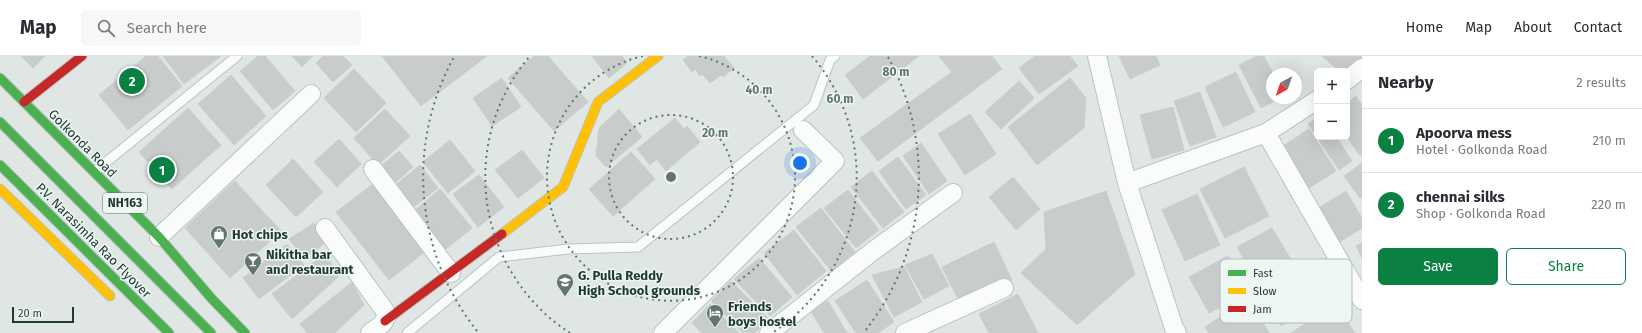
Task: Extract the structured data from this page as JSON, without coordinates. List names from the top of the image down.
{
  "streets": {
    "main road": ["Golkonda Road", "NH163", "P.V. Narasimha Rao Flyover"]
  },
  "places": {
    "shop": ["Hot chips"],
    "bar": ["Nikitha bar and restaurant"],
    "school or university": ["G. Pulla Reddy High School grounds"],
    "hotel": ["Friends boys hostel"]
  },
  "legend": ["Fast", "Slow", "Jam"],
  "scale_bar": "20 m",
  "north": "bottom left",
  "page": {
    "header": "Map",
    "search": "Search here",
    "nav": [
      "Home",
      "Map",
      "About",
      "Contact"
    ],
    "heading": ["Nearby", "2 results"],
    "pins": ["2", "1"],
    "map_buttons": ["+", "−"],
    "list": [
      {
        "mark": "1",
        "name": "Apoorva mess",
        "note": "Hotel · Golkonda Road",
        "value": "210 m"
      },
      {
        "mark": "2",
        "name": "chennai silks",
        "note": "Shop · Golkonda Road",
        "value": "220 m"
      }
    ],
    "buttons": ["Save", "Share"],
    "scale": "20 m"
  },
  "rings": [
    "80 m",
    "40 m",
    "60 m",
    "20 m"
  ]
}
